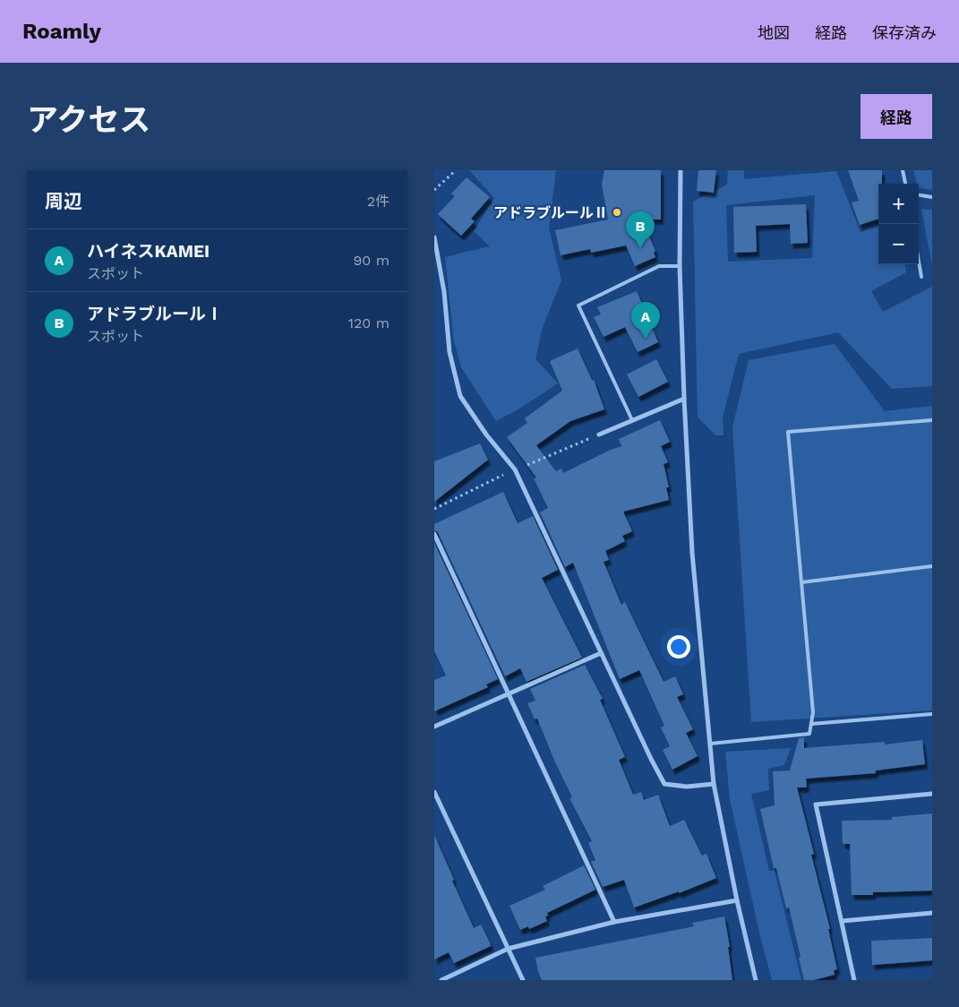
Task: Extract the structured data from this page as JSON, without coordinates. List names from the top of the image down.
{
  "places": ["アドラブルールⅡ"],
  "page": {
    "header": "Roamly",
    "nav": ["地図", "経路", "保存済み"],
    "title": "アクセス",
    "buttons": "経路",
    "heading": ["周辺", "2件"],
    "map_buttons": ["+", "−"],
    "pins": ["B", "A"],
    "list": [
      {
        "mark": "A",
        "name": "ハイネスKAMEI",
        "note": "スポット",
        "value": "90 m"
      },
      {
        "mark": "B",
        "name": "アドラブルールⅠ",
        "note": "スポット",
        "value": "120 m"
      }
    ]
  }
}
